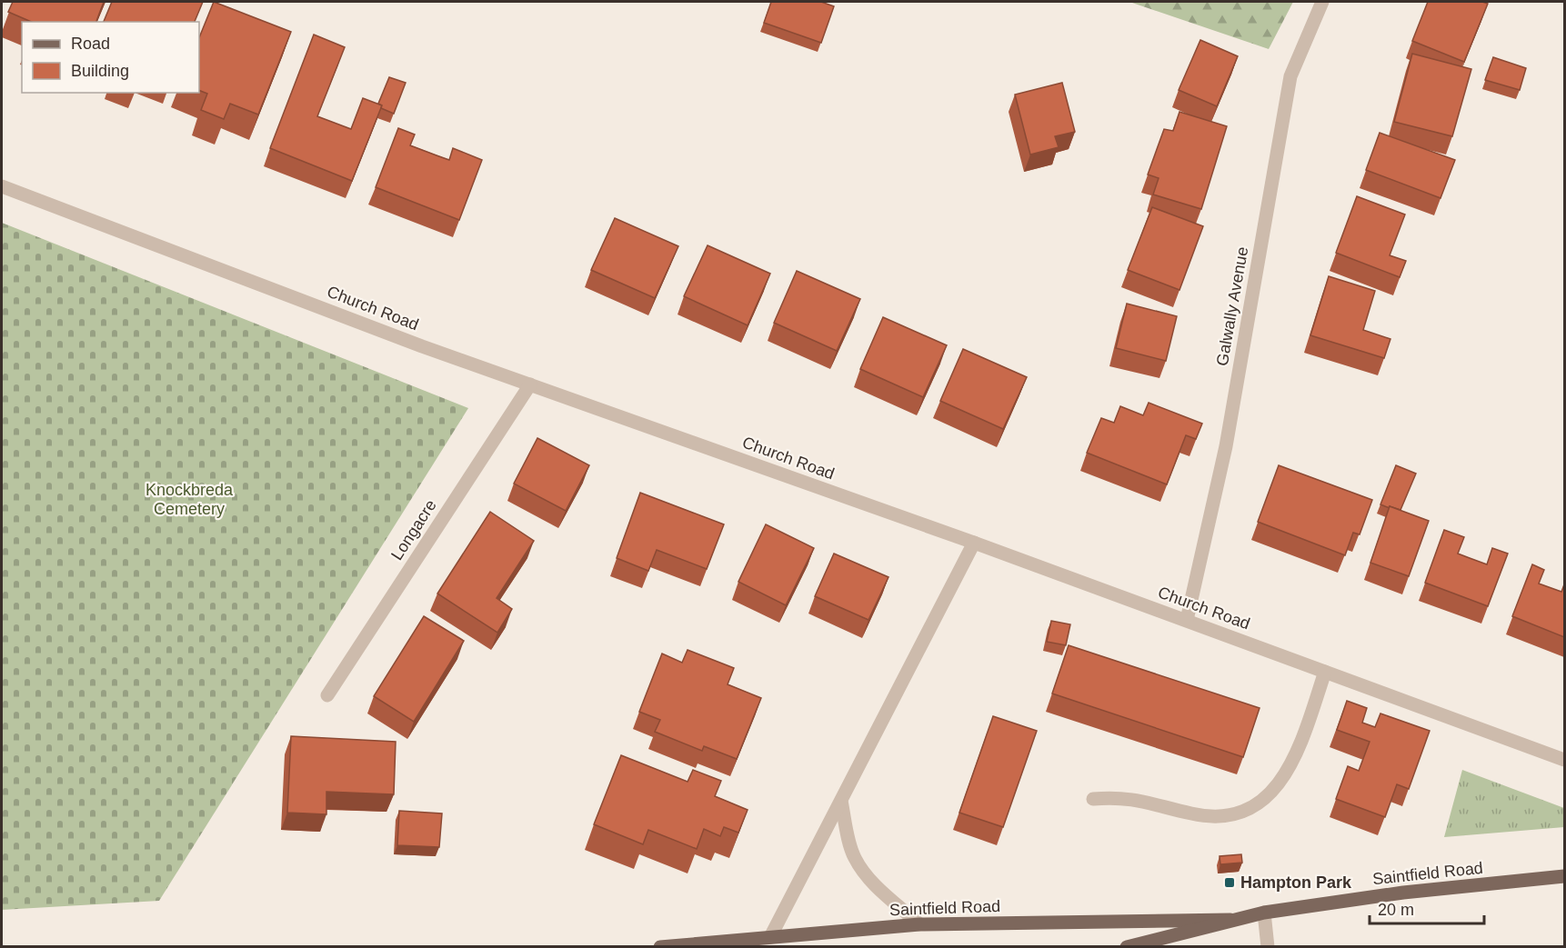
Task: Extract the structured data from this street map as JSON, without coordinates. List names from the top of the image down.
{
  "streets": {
    "main road": ["Saintfield Road"],
    "street": ["Galwally Avenue", "Church Road", "Longacre"]
  },
  "crossings": [
    ["Galwally Avenue", "Church Road"],
    ["Church Road", "Longacre"]
  ],
  "parks": ["Knockbreda Cemetery"],
  "places": {
    "transit": ["Hampton Park"]
  },
  "legend": ["Road", "Building"],
  "scale_bar": "20 m"
}
